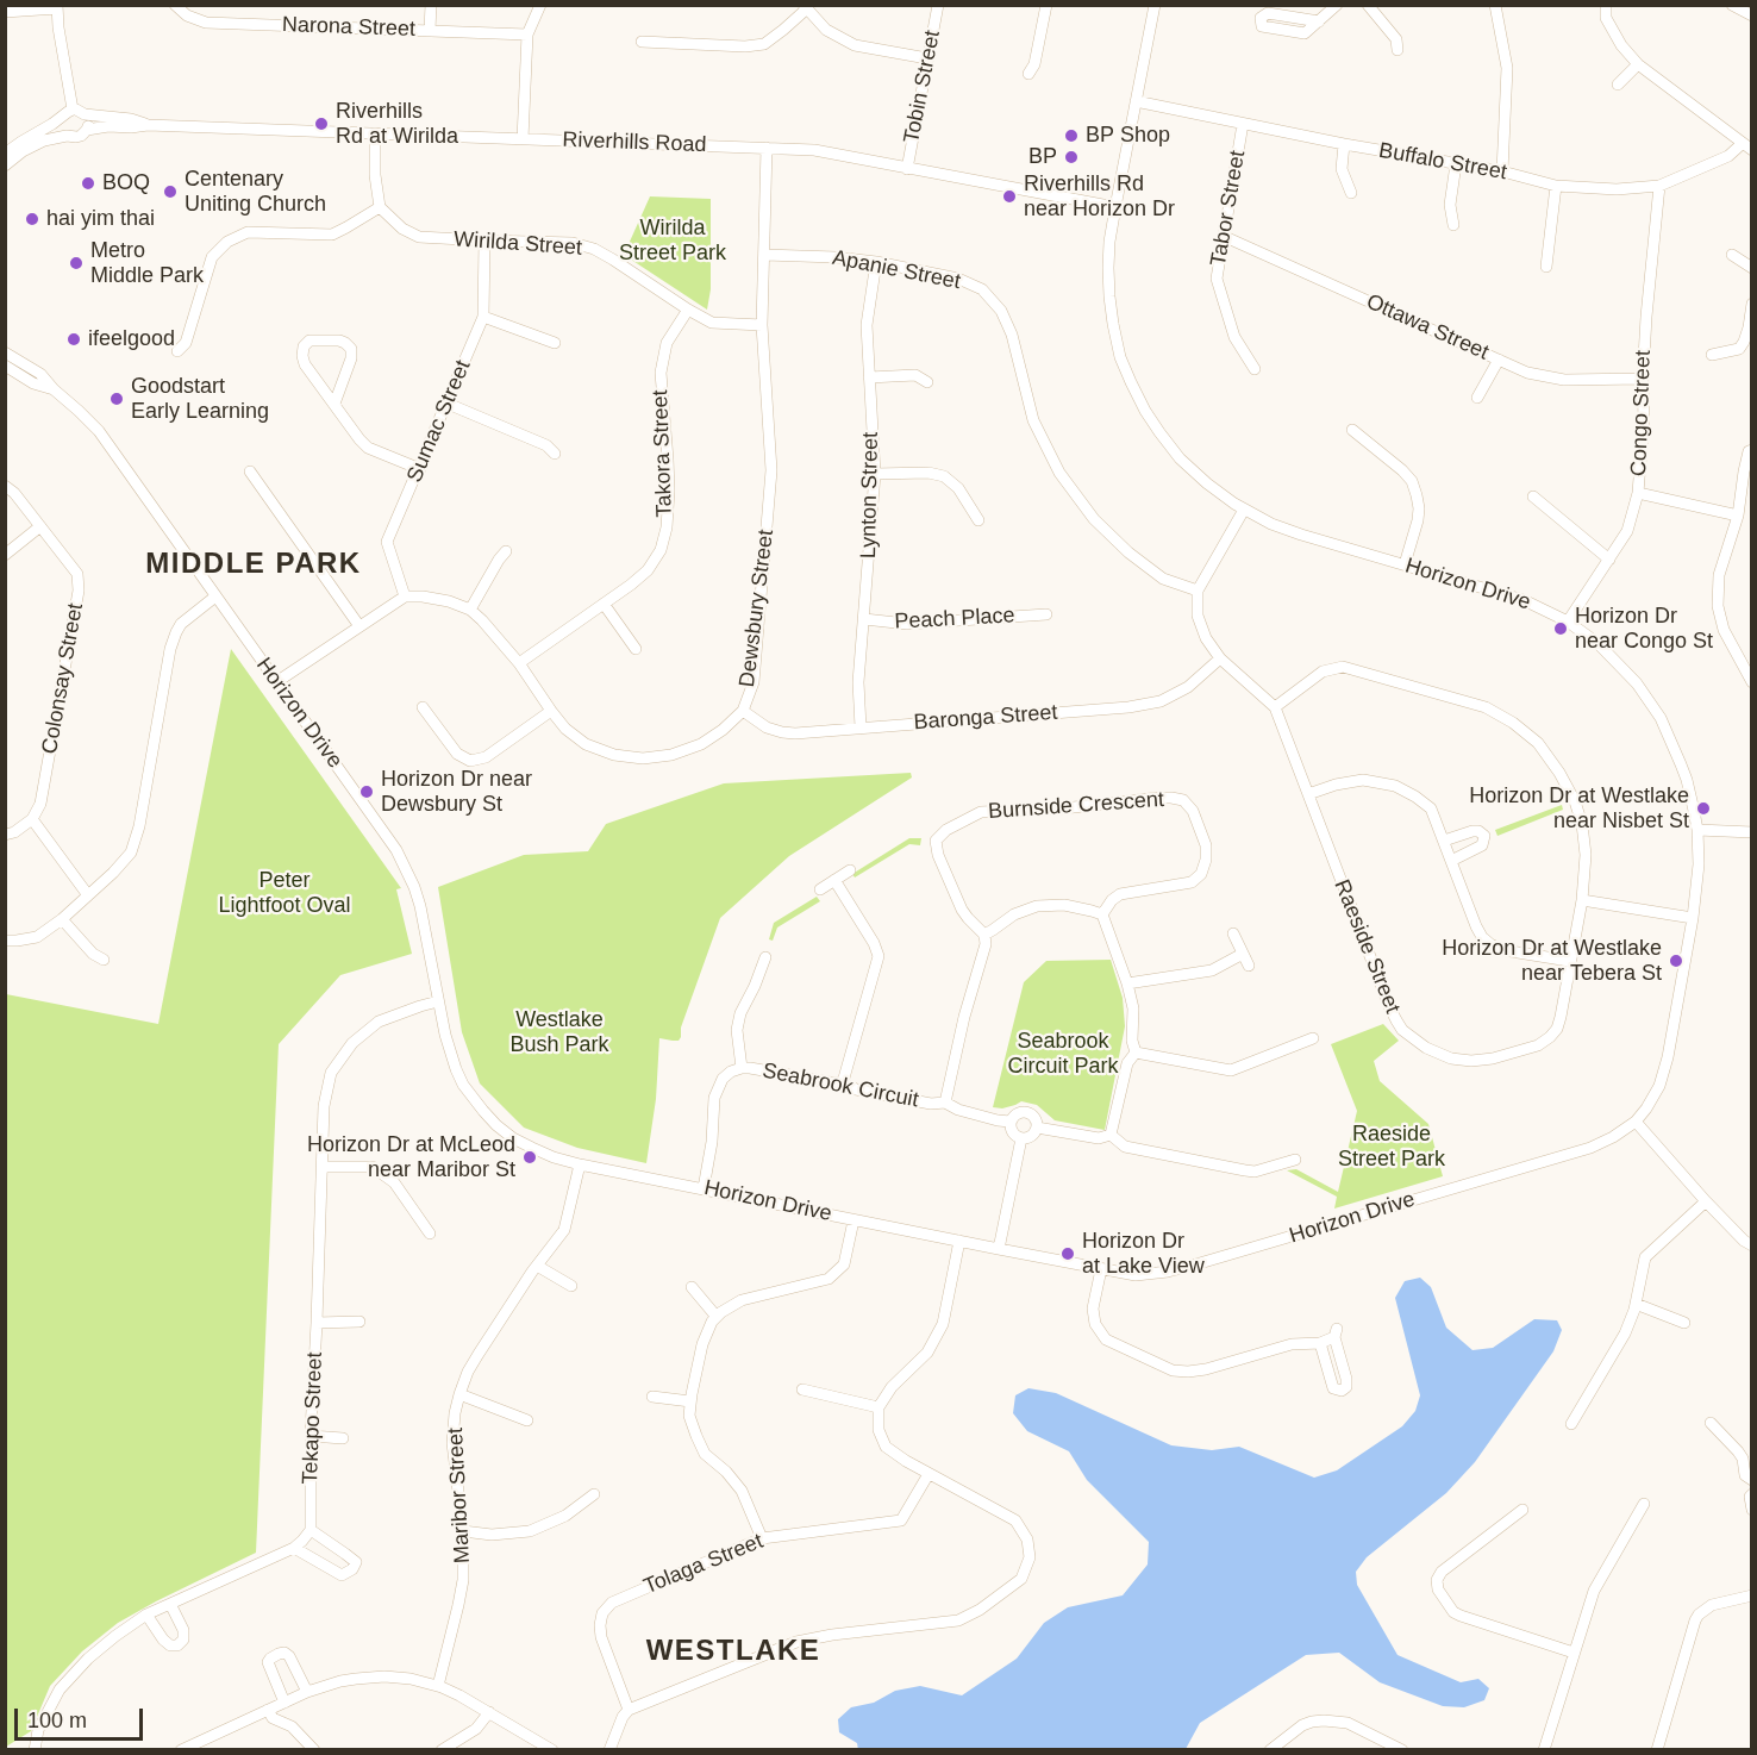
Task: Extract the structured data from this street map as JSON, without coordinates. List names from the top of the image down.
{
  "streets": {
    "street": [
      "Narona Street",
      "Tobin Street",
      "Riverhills Road",
      "Buffalo Street",
      "Tabor Street",
      "Wirilda Street",
      "Apanie Street",
      "Ottawa Street",
      "Congo Street",
      "Sumac Street",
      "Takora Street",
      "Lynton Street",
      "Horizon Drive",
      "Dewsbury Street",
      "Peach Place",
      "Colonsay Street",
      "Baronga Street",
      "Burnside Crescent",
      "Raeside Street",
      "Seabrook Circuit",
      "Tekapo Street",
      "Maribor Street",
      "Tolaga Street"
    ]
  },
  "crossings": [
    ["Tobin Street", "Riverhills Road"],
    ["Riverhills Road", "Horizon Drive"],
    ["Riverhills Road", "Dewsbury Street"],
    ["Buffalo Street", "Tabor Street"],
    ["Buffalo Street", "Congo Street"],
    ["Buffalo Street", "Horizon Drive"],
    ["Tabor Street", "Ottawa Street"],
    ["Wirilda Street", "Sumac Street"],
    ["Wirilda Street", "Takora Street"],
    ["Wirilda Street", "Dewsbury Street"],
    ["Apanie Street", "Lynton Street"],
    ["Apanie Street", "Dewsbury Street"],
    ["Apanie Street", "Raeside Street"],
    ["Ottawa Street", "Congo Street"],
    ["Congo Street", "Horizon Drive"],
    ["Takora Street", "Dewsbury Street"],
    ["Lynton Street", "Peach Place"],
    ["Lynton Street", "Baronga Street"],
    ["Horizon Drive", "Seabrook Circuit"],
    ["Horizon Drive", "Tekapo Street"],
    ["Horizon Drive", "Maribor Street"],
    ["Dewsbury Street", "Baronga Street"],
    ["Baronga Street", "Raeside Street"],
    ["Burnside Crescent", "Seabrook Circuit"]
  ],
  "districts": ["MIDDLE PARK", "WESTLAKE"],
  "parks": [
    "Wirilda Street Park",
    "Peter Lightfoot Oval",
    "Westlake Bush Park",
    "Seabrook Circuit Park",
    "Raeside Street Park"
  ],
  "places": [
    "Riverhills Rd at Wirilda",
    "BP Shop",
    "BP",
    "BOQ",
    "Centenary Uniting Church",
    "Riverhills Rd near Horizon Dr",
    "hai yim thai",
    "Metro Middle Park",
    "ifeelgood",
    "Goodstart Early Learning",
    "Horizon Dr near Congo St",
    "Horizon Dr near Dewsbury St",
    "Horizon Dr at Westlake near Nisbet St",
    "Horizon Dr at Westlake near Tebera St",
    "Horizon Dr at McLeod near Maribor St",
    "Horizon Dr at Lake View"
  ],
  "scale_bar": "100 m"
}
